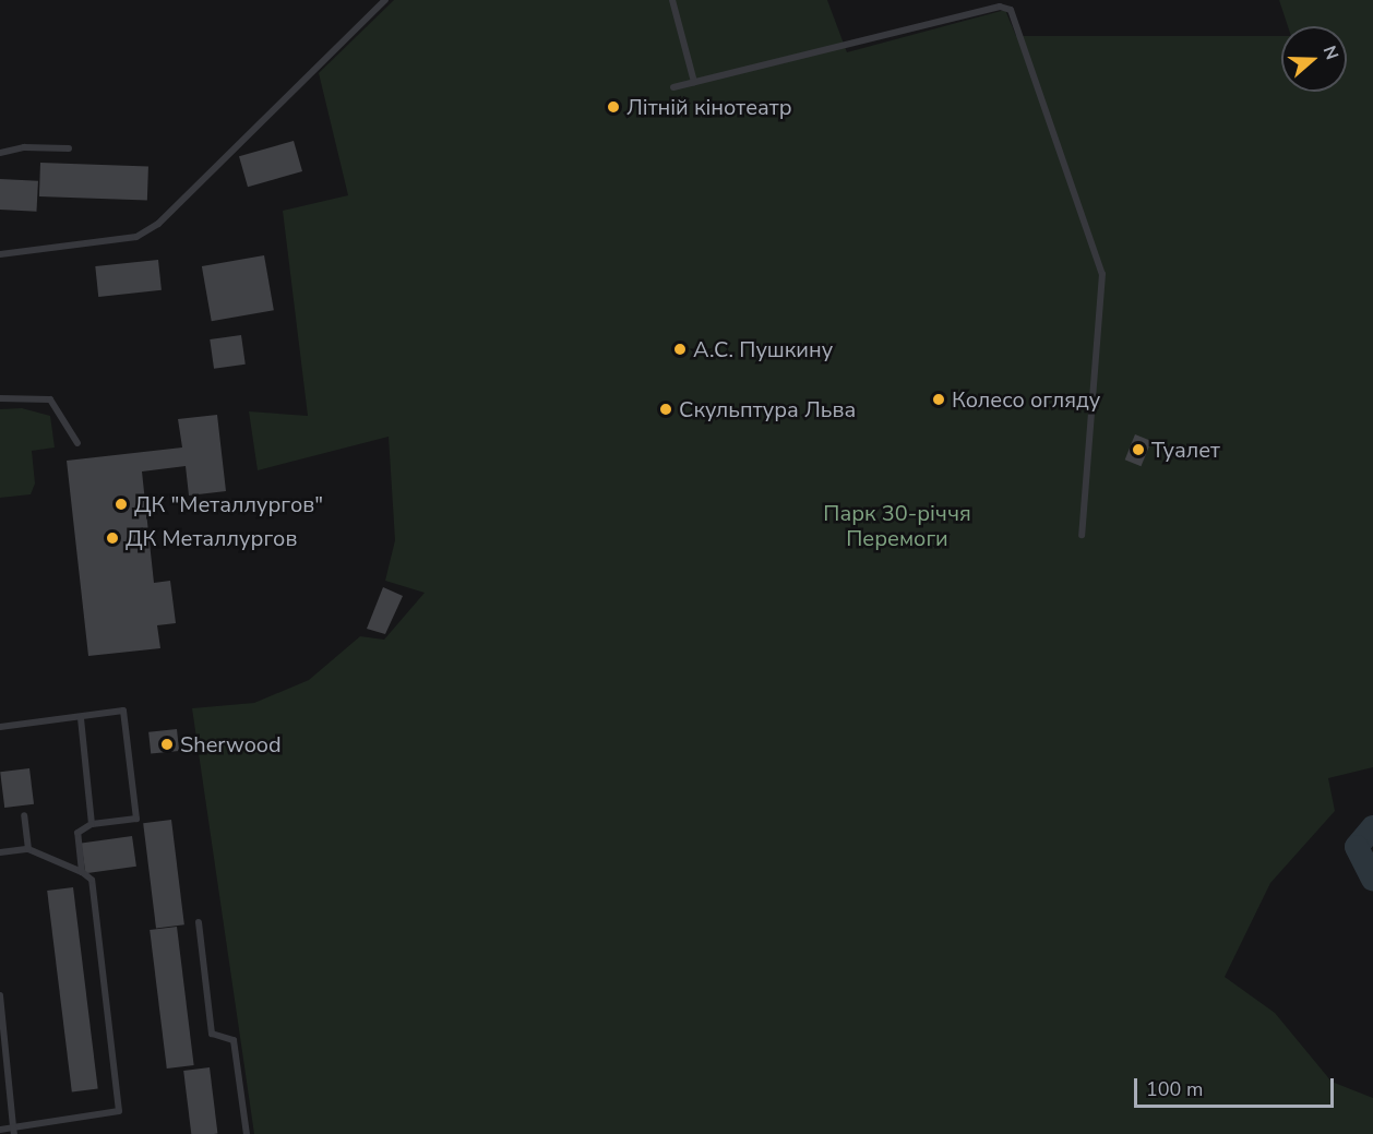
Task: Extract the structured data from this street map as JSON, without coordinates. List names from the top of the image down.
{
  "parks": ["Парк 30-річчя Перемоги"],
  "places": [
    "Літній кінотеатр",
    "А.С. Пушкину",
    "Колесо огляду",
    "Скульптура Льва",
    "Туалет",
    "ДК \"Металлургов\"",
    "ДК Металлургов",
    "Sherwood"
  ],
  "scale_bar": "100 m",
  "north": "right"
}
